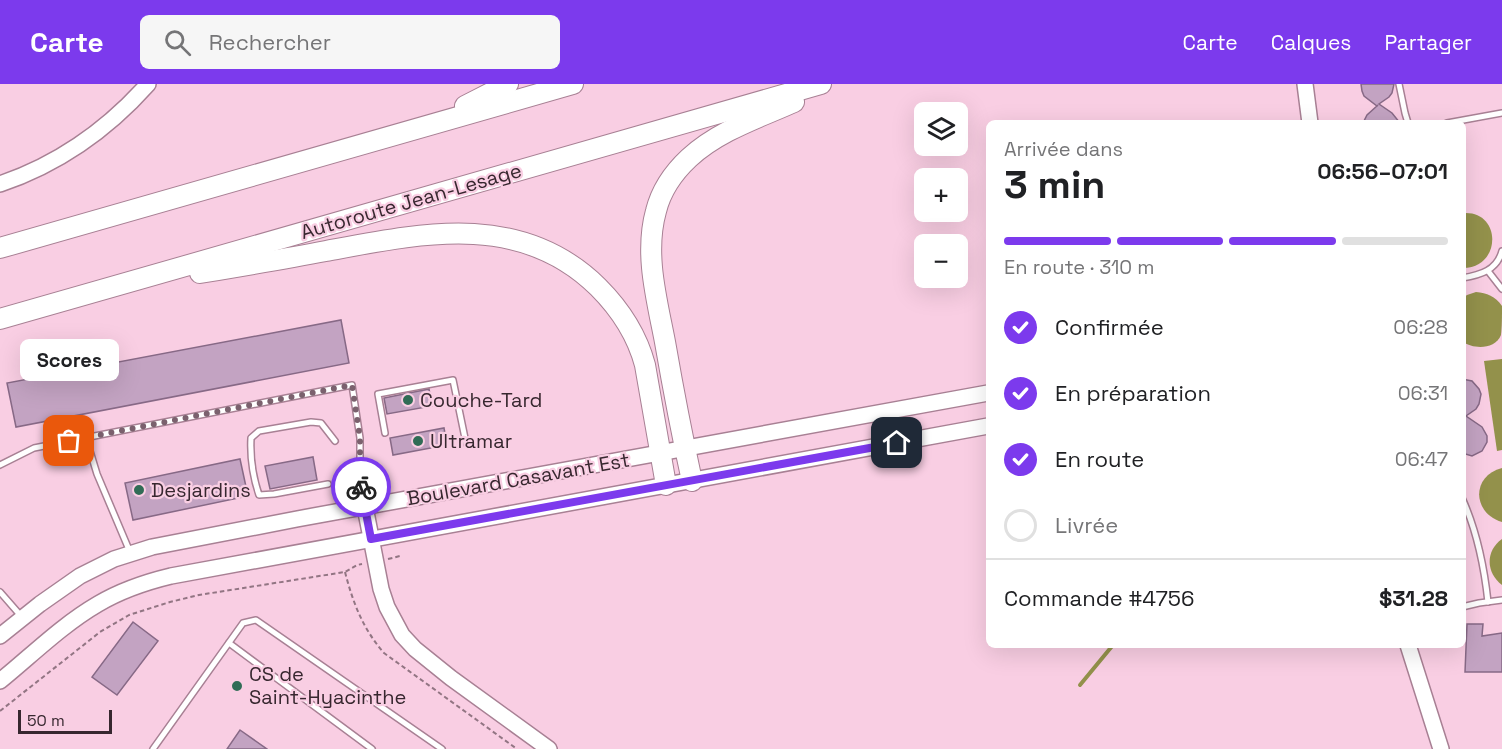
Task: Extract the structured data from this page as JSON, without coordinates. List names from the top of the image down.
{
  "streets": {
    "highway": ["Autoroute Jean-Lesage"],
    "street": ["Boulevard Casavant Est"]
  },
  "places": [
    "Couche-Tard",
    "Scores",
    "Ultramar",
    "Desjardins",
    "CS de Saint-Hyacinthe"
  ],
  "scale_bar": "50 m",
  "page": {
    "header": "Carte",
    "search": "Rechercher",
    "nav": ["Carte", "Calques", "Partager"],
    "map_buttons": ["+", "−"],
    "heading": ["3 min", "Arrivée dans", "06:56–07:01"],
    "panel": ["Commande #4756", "$31.28"],
    "bar": "En route · 310 m",
    "list": [
      ["Confirmée", "06:28"],
      ["En préparation", "06:31"],
      ["En route", "06:47"],
      "Livrée"
    ],
    "bubble": "Scores",
    "scale": "50 m"
  }
}
